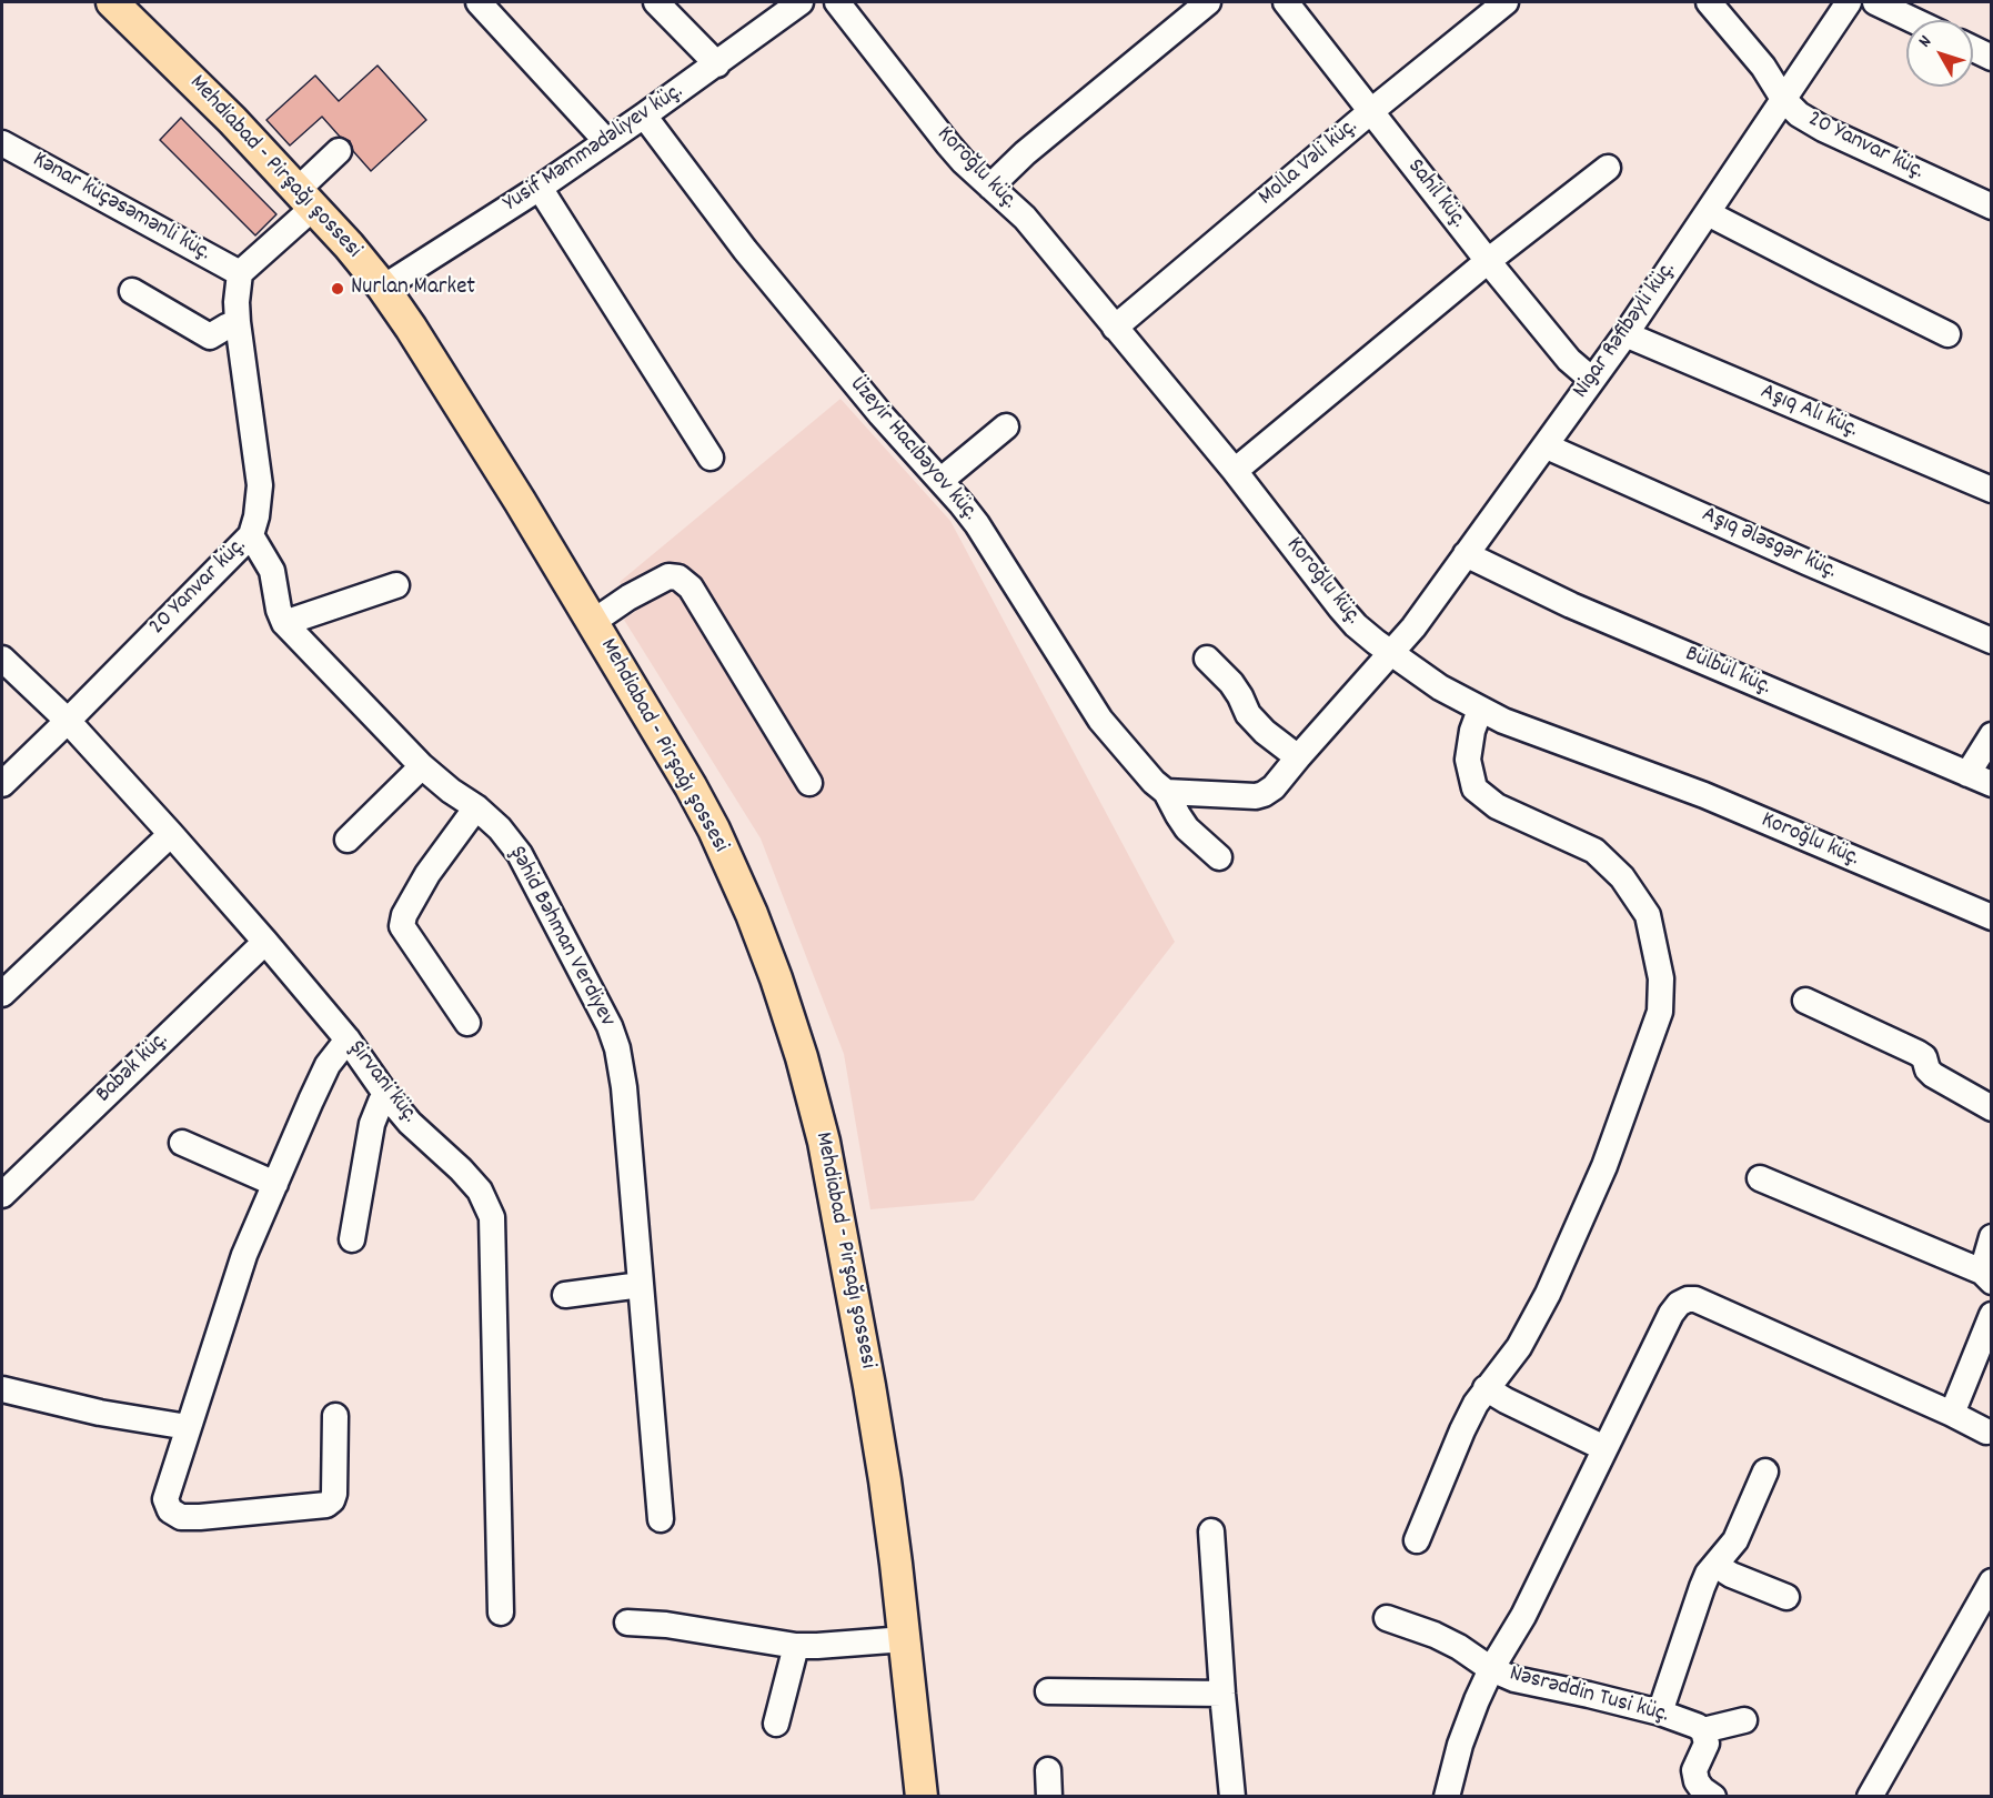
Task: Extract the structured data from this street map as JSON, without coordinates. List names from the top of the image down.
{
  "streets": {
    "main road": ["Mehdiabad - Pirşağı şossesi"],
    "street": [
      "20 Yanvar küç.",
      "Yusif Məmmədəliyev küç.",
      "Molla Vəli küç.",
      "Koroğlu küç.",
      "Sahil küç.",
      "Kənar küçəsəmənli küç.",
      "Nigar Rəfibəyli küç.",
      "Aşıq Alı küç.",
      "Üzeyir Hacıbəyov küç.",
      "Aşıq Ələsgər küç.",
      "Bülbül küç.",
      "Şəhid Bəhman Verdiyev",
      "Babək küç.",
      "Şirvani küç.",
      "Nəsrəddin Tusi küç."
    ]
  },
  "crossings": [
    ["20 Yanvar küç.", "Kənar küçəsəmənli küç."],
    ["20 Yanvar küç.", "Nigar Rəfibəyli küç."],
    ["20 Yanvar küç.", "Şirvani küç."],
    ["Yusif Məmmədəliyev küç.", "Mehdiabad - Pirşağı şossesi"],
    ["Yusif Məmmədəliyev küç.", "Üzeyir Hacıbəyov küç."],
    ["Molla Vəli küç.", "Koroğlu küç."],
    ["Molla Vəli küç.", "Sahil küç."],
    ["Koroğlu küç.", "Nigar Rəfibəyli küç."],
    ["Sahil küç.", "Nigar Rəfibəyli küç."],
    ["Nigar Rəfibəyli küç.", "Aşıq Alı küç."],
    ["Nigar Rəfibəyli küç.", "Üzeyir Hacıbəyov küç."],
    ["Nigar Rəfibəyli küç.", "Aşıq Ələsgər küç."],
    ["Nigar Rəfibəyli küç.", "Bülbül küç."],
    ["Babək küç.", "Şirvani küç."]
  ],
  "places": ["Nurlan Market"],
  "north": "top left"
}
